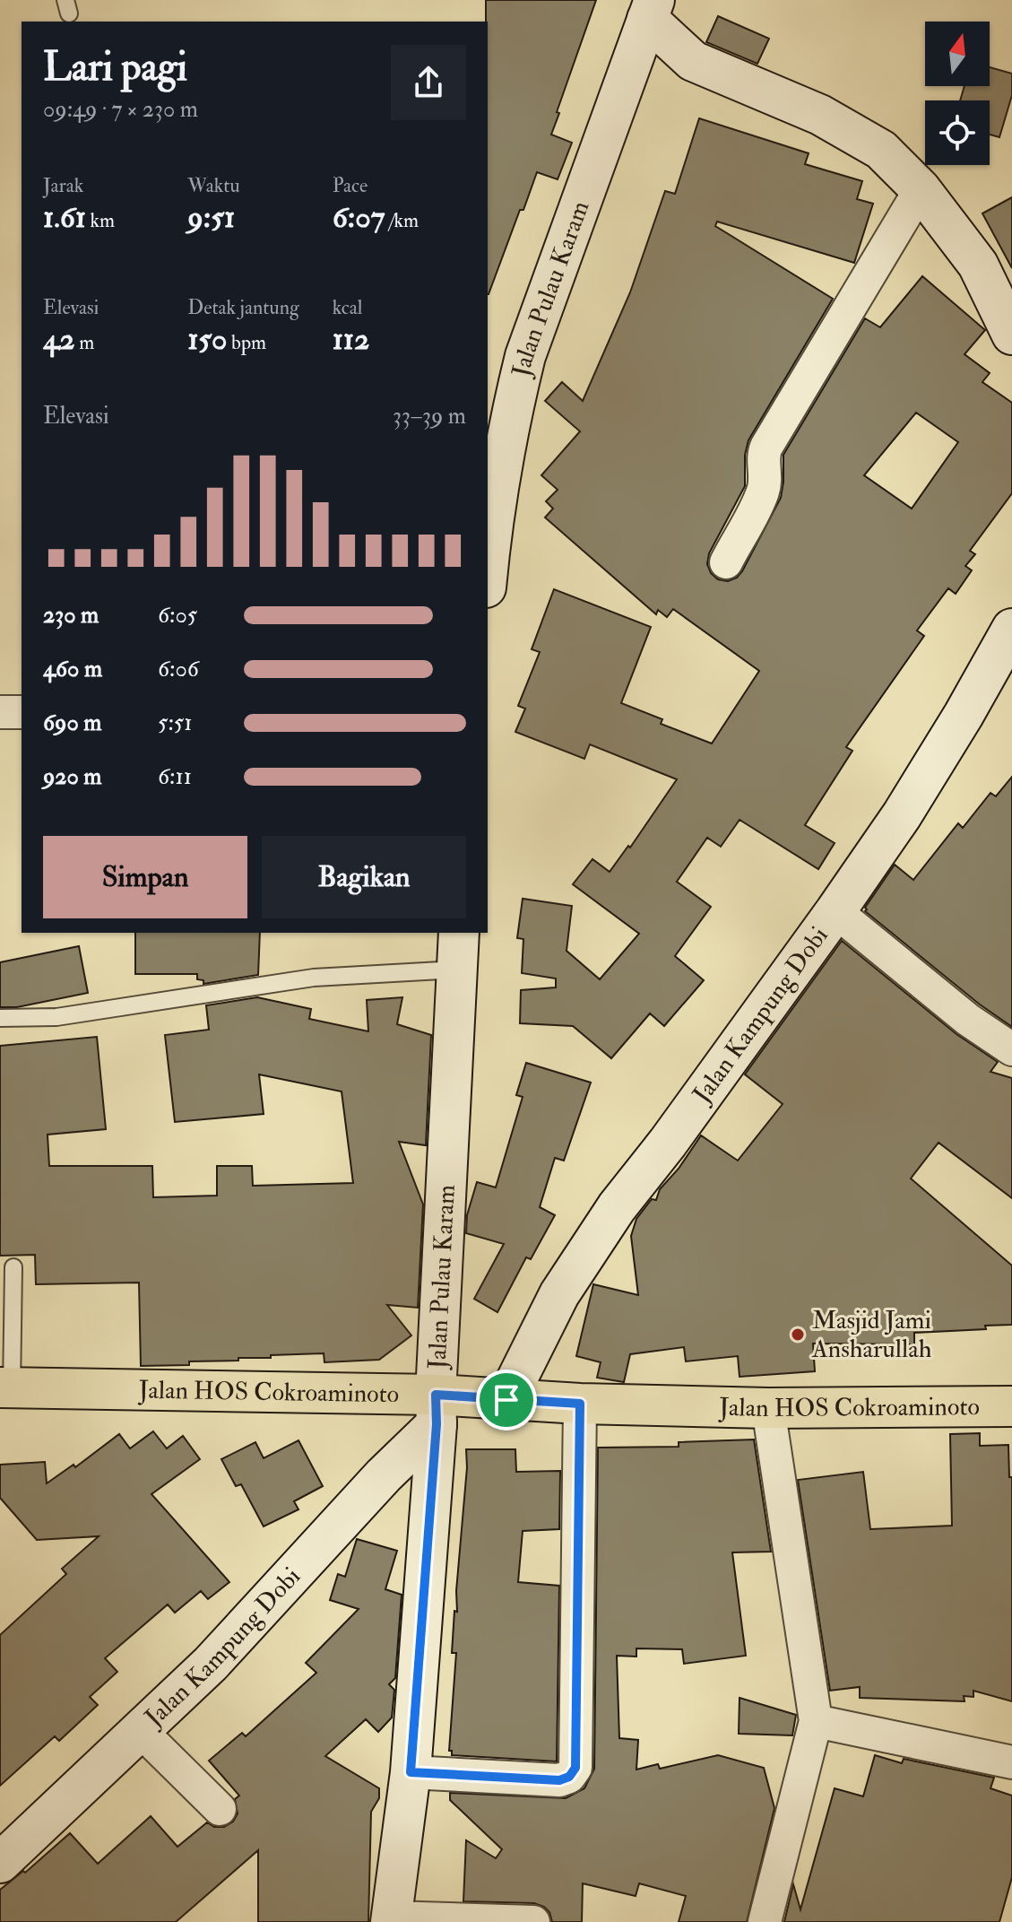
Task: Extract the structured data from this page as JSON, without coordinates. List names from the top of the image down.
{
  "streets": {
    "main road": ["Jalan HOS Cokroaminoto"],
    "street": ["Jalan Pulau Karam", "Jalan Kampung Dobi"]
  },
  "crossings": [
    ["Jalan Pulau Karam", "Jalan Kampung Dobi"],
    ["Jalan Pulau Karam", "Jalan HOS Cokroaminoto"],
    ["Jalan Kampung Dobi", "Jalan HOS Cokroaminoto"]
  ],
  "places": ["Masjid Jami Ansharullah"],
  "north": "top",
  "page": {
    "heading": ["Lari pagi", "09:49 · 7 × 230 m"],
    "stats": [
      ["Jarak", "1.61 km"],
      ["Waktu", "9:51"],
      ["Pace", "6:07 /km"],
      ["Elevasi", "42 m"],
      ["Detak jantung", "150 bpm"],
      ["kcal", "112"]
    ],
    "chart": ["Elevasi", "33–39 m"],
    "list": [
      {
        "name": "230 m",
        "note": "6:05"
      },
      {
        "name": "460 m",
        "note": "6:06"
      },
      {
        "name": "690 m",
        "note": "5:51"
      },
      {
        "name": "920 m",
        "note": "6:11"
      }
    ],
    "buttons": ["Simpan", "Bagikan"]
  }
}
